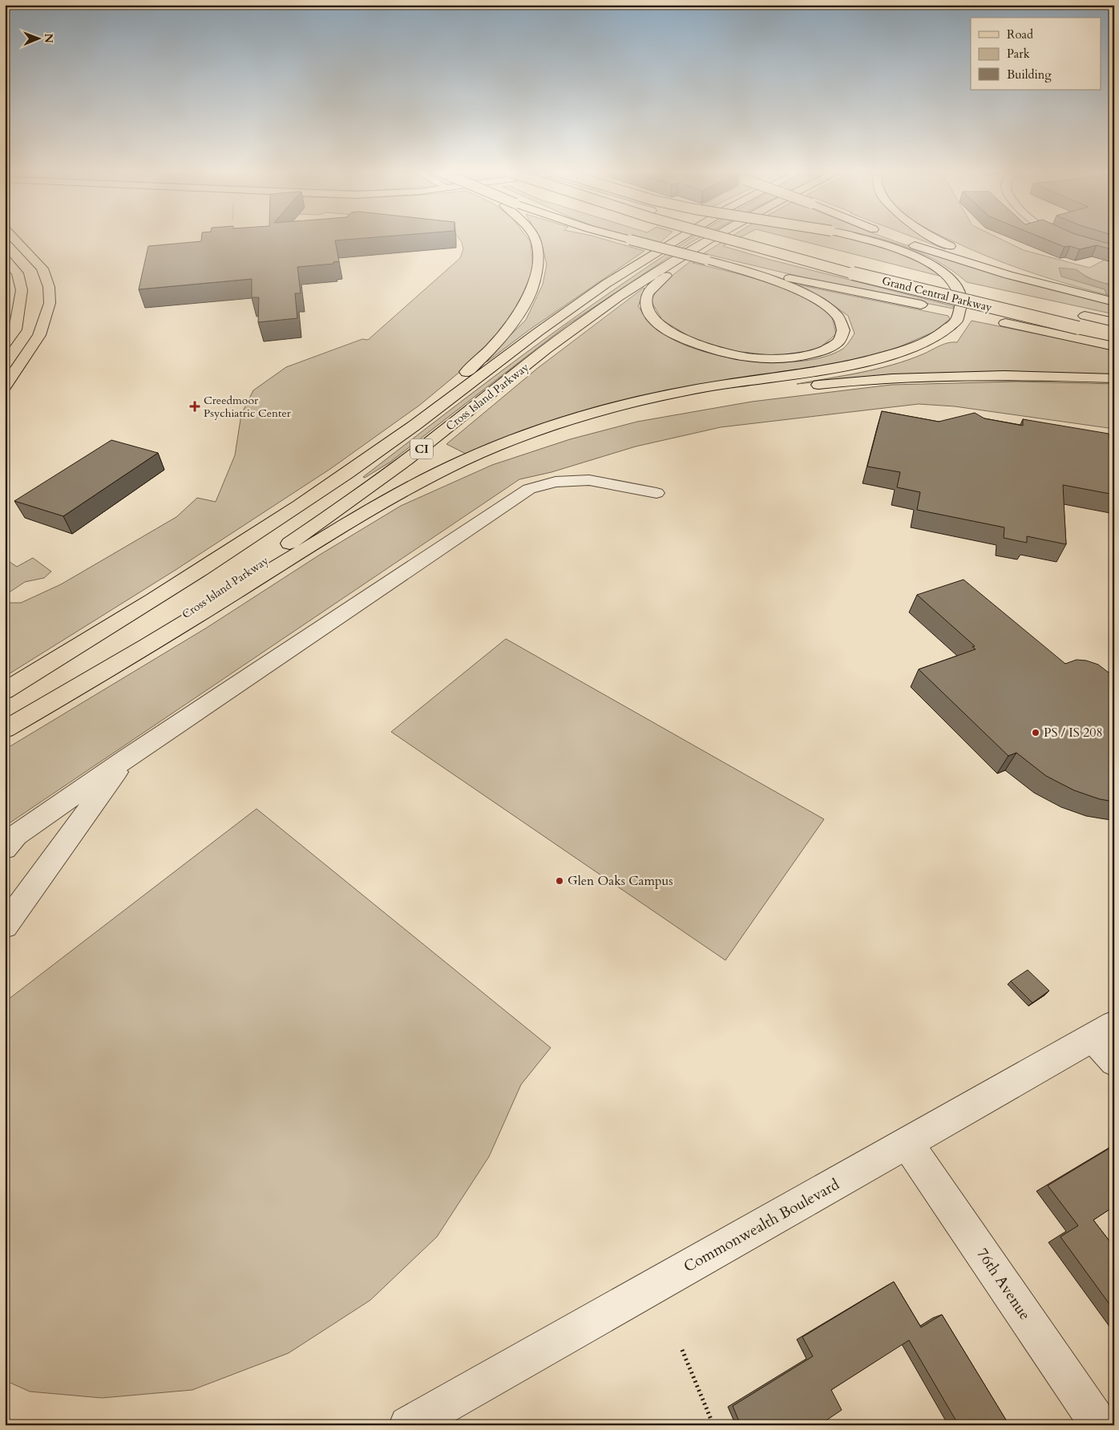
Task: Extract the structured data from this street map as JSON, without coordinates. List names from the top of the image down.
{
  "streets": {
    "main road": ["Grand Central Parkway", "Cross Island Parkway", "CI"],
    "street": ["Commonwealth Boulevard", "76th Avenue"]
  },
  "crossings": [
    ["Commonwealth Boulevard", "76th Avenue"]
  ],
  "places": {
    "health": ["Creedmoor Psychiatric Center"],
    "other": ["PS / IS 208", "Glen Oaks Campus"]
  },
  "legend": ["Road", "Park", "Building"],
  "north": "right"
}
